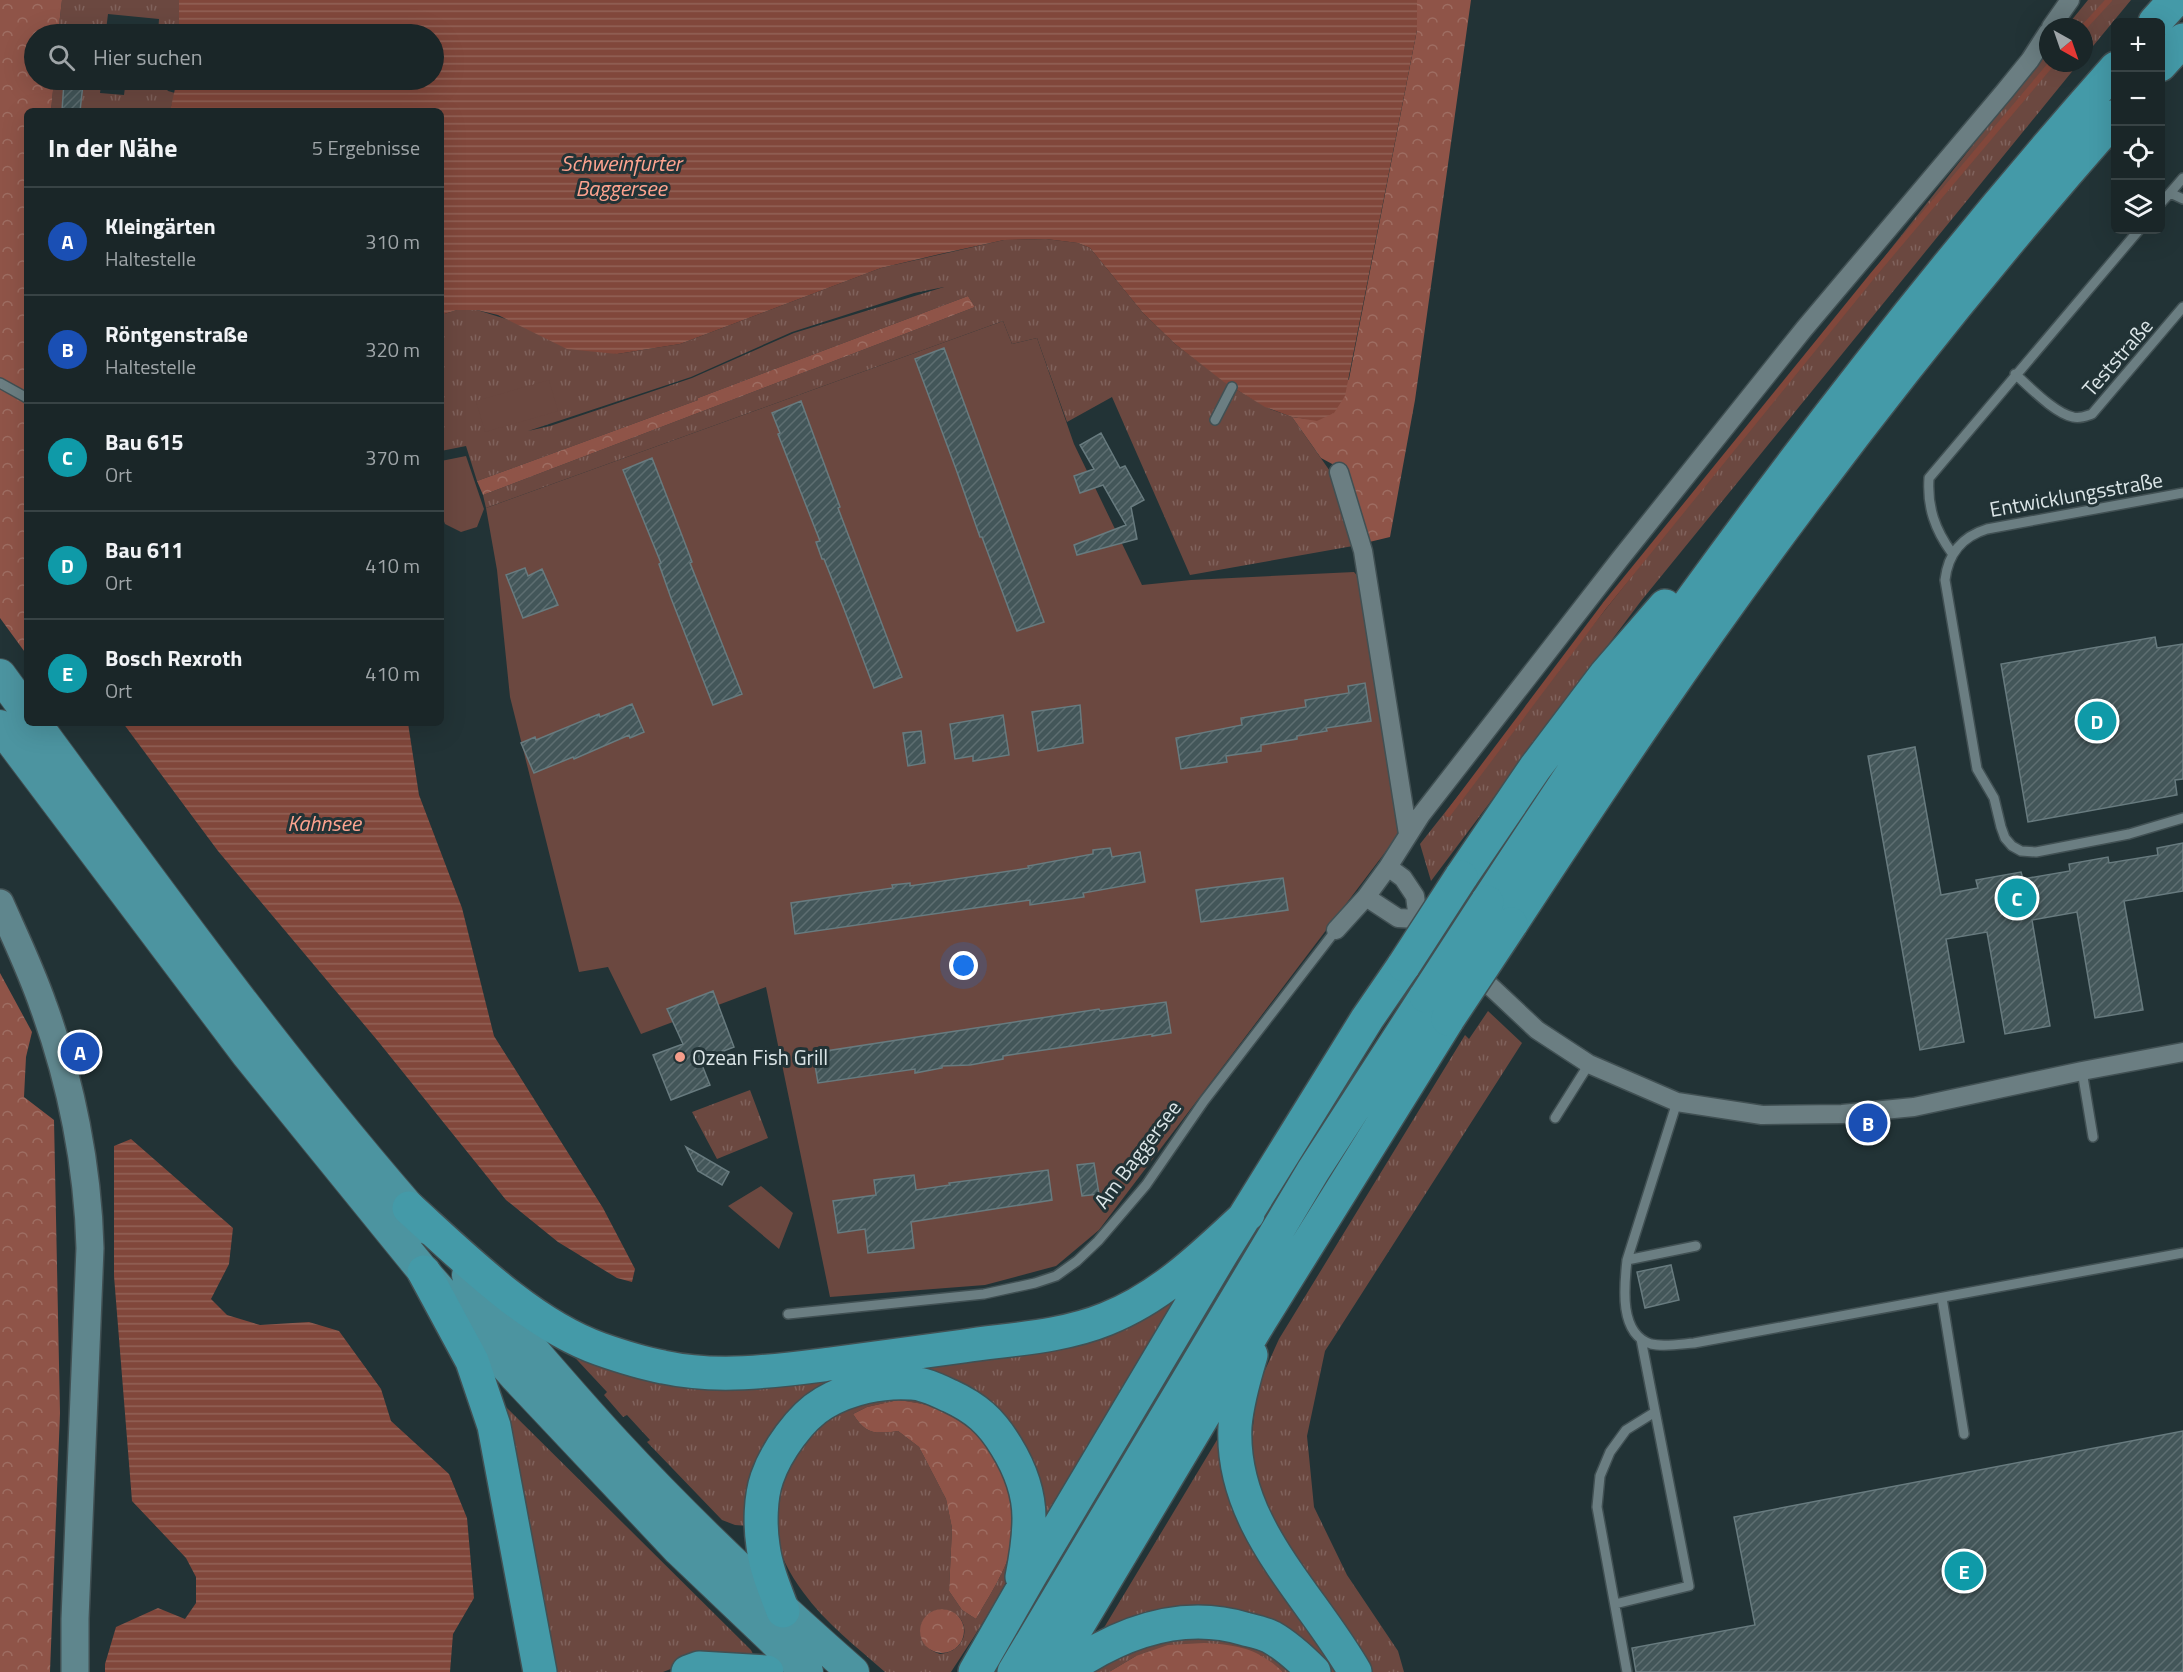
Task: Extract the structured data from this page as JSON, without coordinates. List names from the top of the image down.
{
  "streets": {
    "street": ["Am Baggersee"],
    "lane": ["Teststraße", "Entwicklungsstraße"]
  },
  "water": ["Schweinfurter Baggersee", "Kahnsee"],
  "places": ["Ozean Fish Grill"],
  "north": "bottom right",
  "page": {
    "map_buttons": ["+", "−"],
    "search": "Hier suchen",
    "heading": ["In der Nähe", "5 Ergebnisse"],
    "list": [
      {
        "mark": "A",
        "name": "Kleingärten",
        "note": "Haltestelle",
        "value": "310 m"
      },
      {
        "mark": "B",
        "name": "Röntgenstraße",
        "note": "Haltestelle",
        "value": "320 m"
      },
      {
        "mark": "C",
        "name": "Bau 615",
        "note": "Ort",
        "value": "370 m"
      },
      {
        "mark": "D",
        "name": "Bau 611",
        "note": "Ort",
        "value": "410 m"
      },
      {
        "mark": "E",
        "name": "Bosch Rexroth",
        "note": "Ort",
        "value": "410 m"
      }
    ],
    "pins": [
      "D",
      "C",
      "A",
      "B",
      "E"
    ]
  }
}
